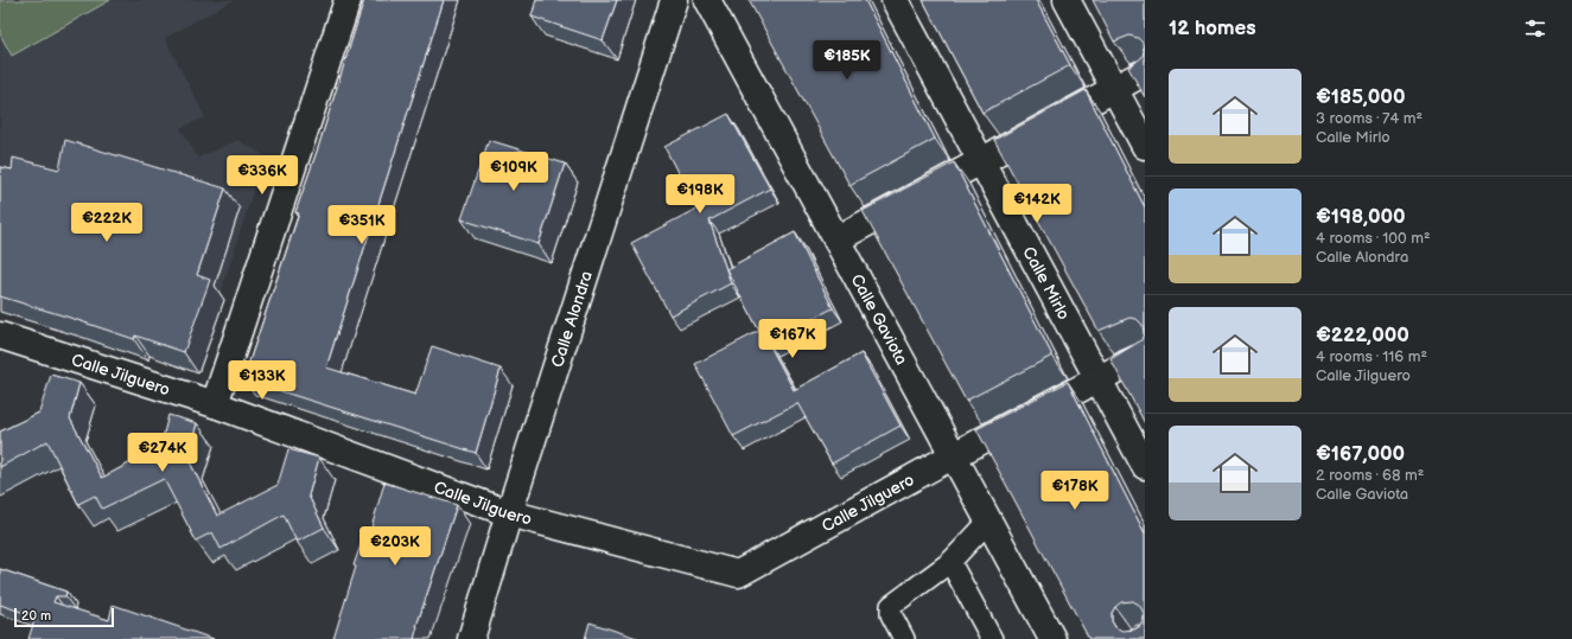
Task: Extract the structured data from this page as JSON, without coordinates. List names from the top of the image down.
{
  "streets": {
    "street": [
      "Calle Mirlo",
      "Calle Alondra",
      "Calle Gaviota",
      "Calle Jilguero"
    ]
  },
  "crossings": [
    ["Calle Mirlo", "Calle Jilguero"],
    ["Calle Alondra", "Calle Jilguero"],
    ["Calle Gaviota", "Calle Jilguero"]
  ],
  "scale_bar": "20 m",
  "page": {
    "heading": "12 homes",
    "price": [
      "€185K",
      "€109K",
      "€336K",
      "€198K",
      "€142K",
      "€222K",
      "€351K",
      "€167K",
      "€133K",
      "€274K",
      "€178K",
      "€203K"
    ],
    "list": [
      {
        "name": "€185,000",
        "note": "3 rooms · 74 m² · Calle Mirlo"
      },
      {
        "name": "€198,000",
        "note": "4 rooms · 100 m² · Calle Alondra"
      },
      {
        "name": "€222,000",
        "note": "4 rooms · 116 m² · Calle Jilguero"
      },
      {
        "name": "€167,000",
        "note": "2 rooms · 68 m² · Calle Gaviota"
      }
    ],
    "scale": "20 m"
  }
}
